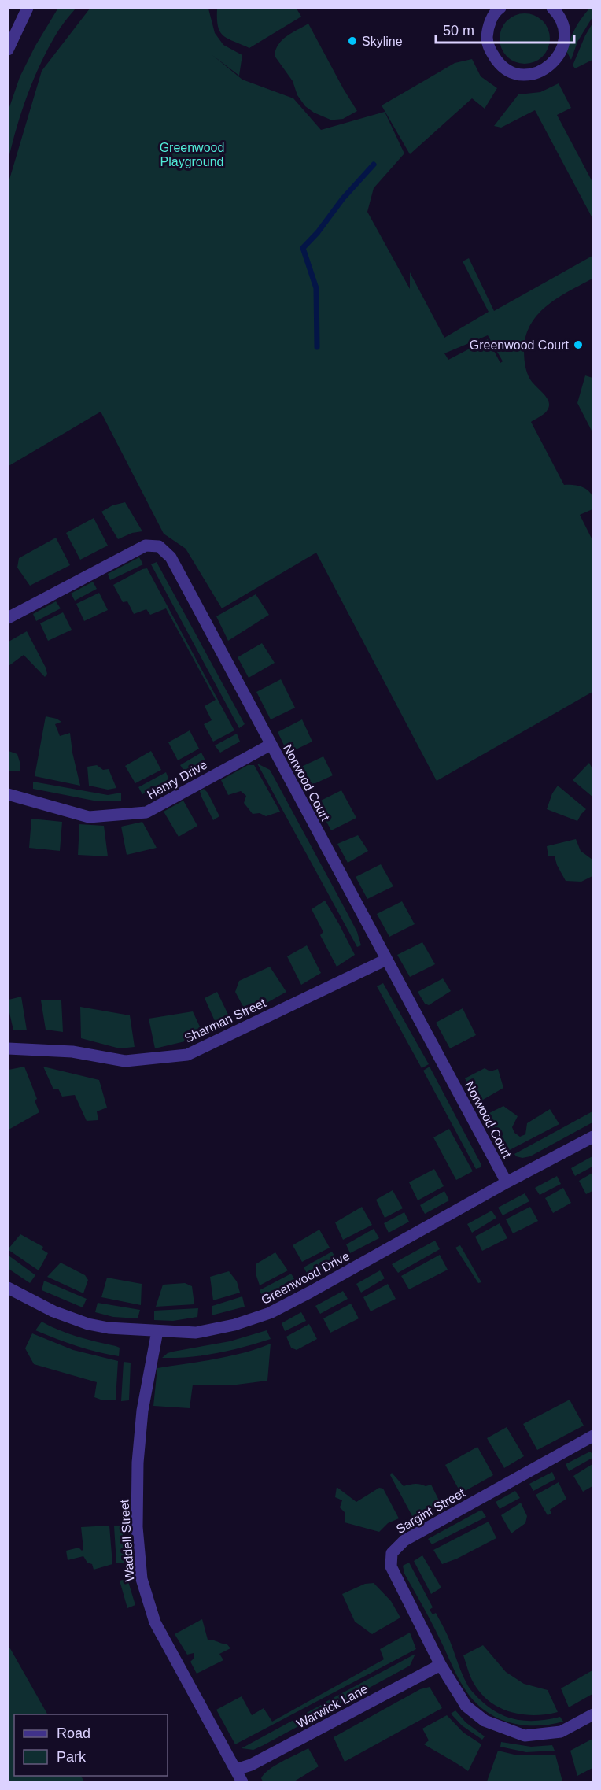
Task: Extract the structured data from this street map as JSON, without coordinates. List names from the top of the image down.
{
  "streets": {
    "street": [
      "Henry Drive",
      "Norwood Court",
      "Sharman Street",
      "Greenwood Drive",
      "Sargint Street",
      "Waddell Street",
      "Warwick Lane"
    ]
  },
  "crossings": [
    ["Henry Drive", "Norwood Court"],
    ["Norwood Court", "Sharman Street"],
    ["Norwood Court", "Greenwood Drive"],
    ["Greenwood Drive", "Waddell Street"],
    ["Sargint Street", "Warwick Lane"],
    ["Waddell Street", "Warwick Lane"]
  ],
  "parks": ["Greenwood Playground"],
  "places": ["Skyline", "Greenwood Court"],
  "legend": ["Road", "Park"],
  "scale_bar": "50 m"
}
